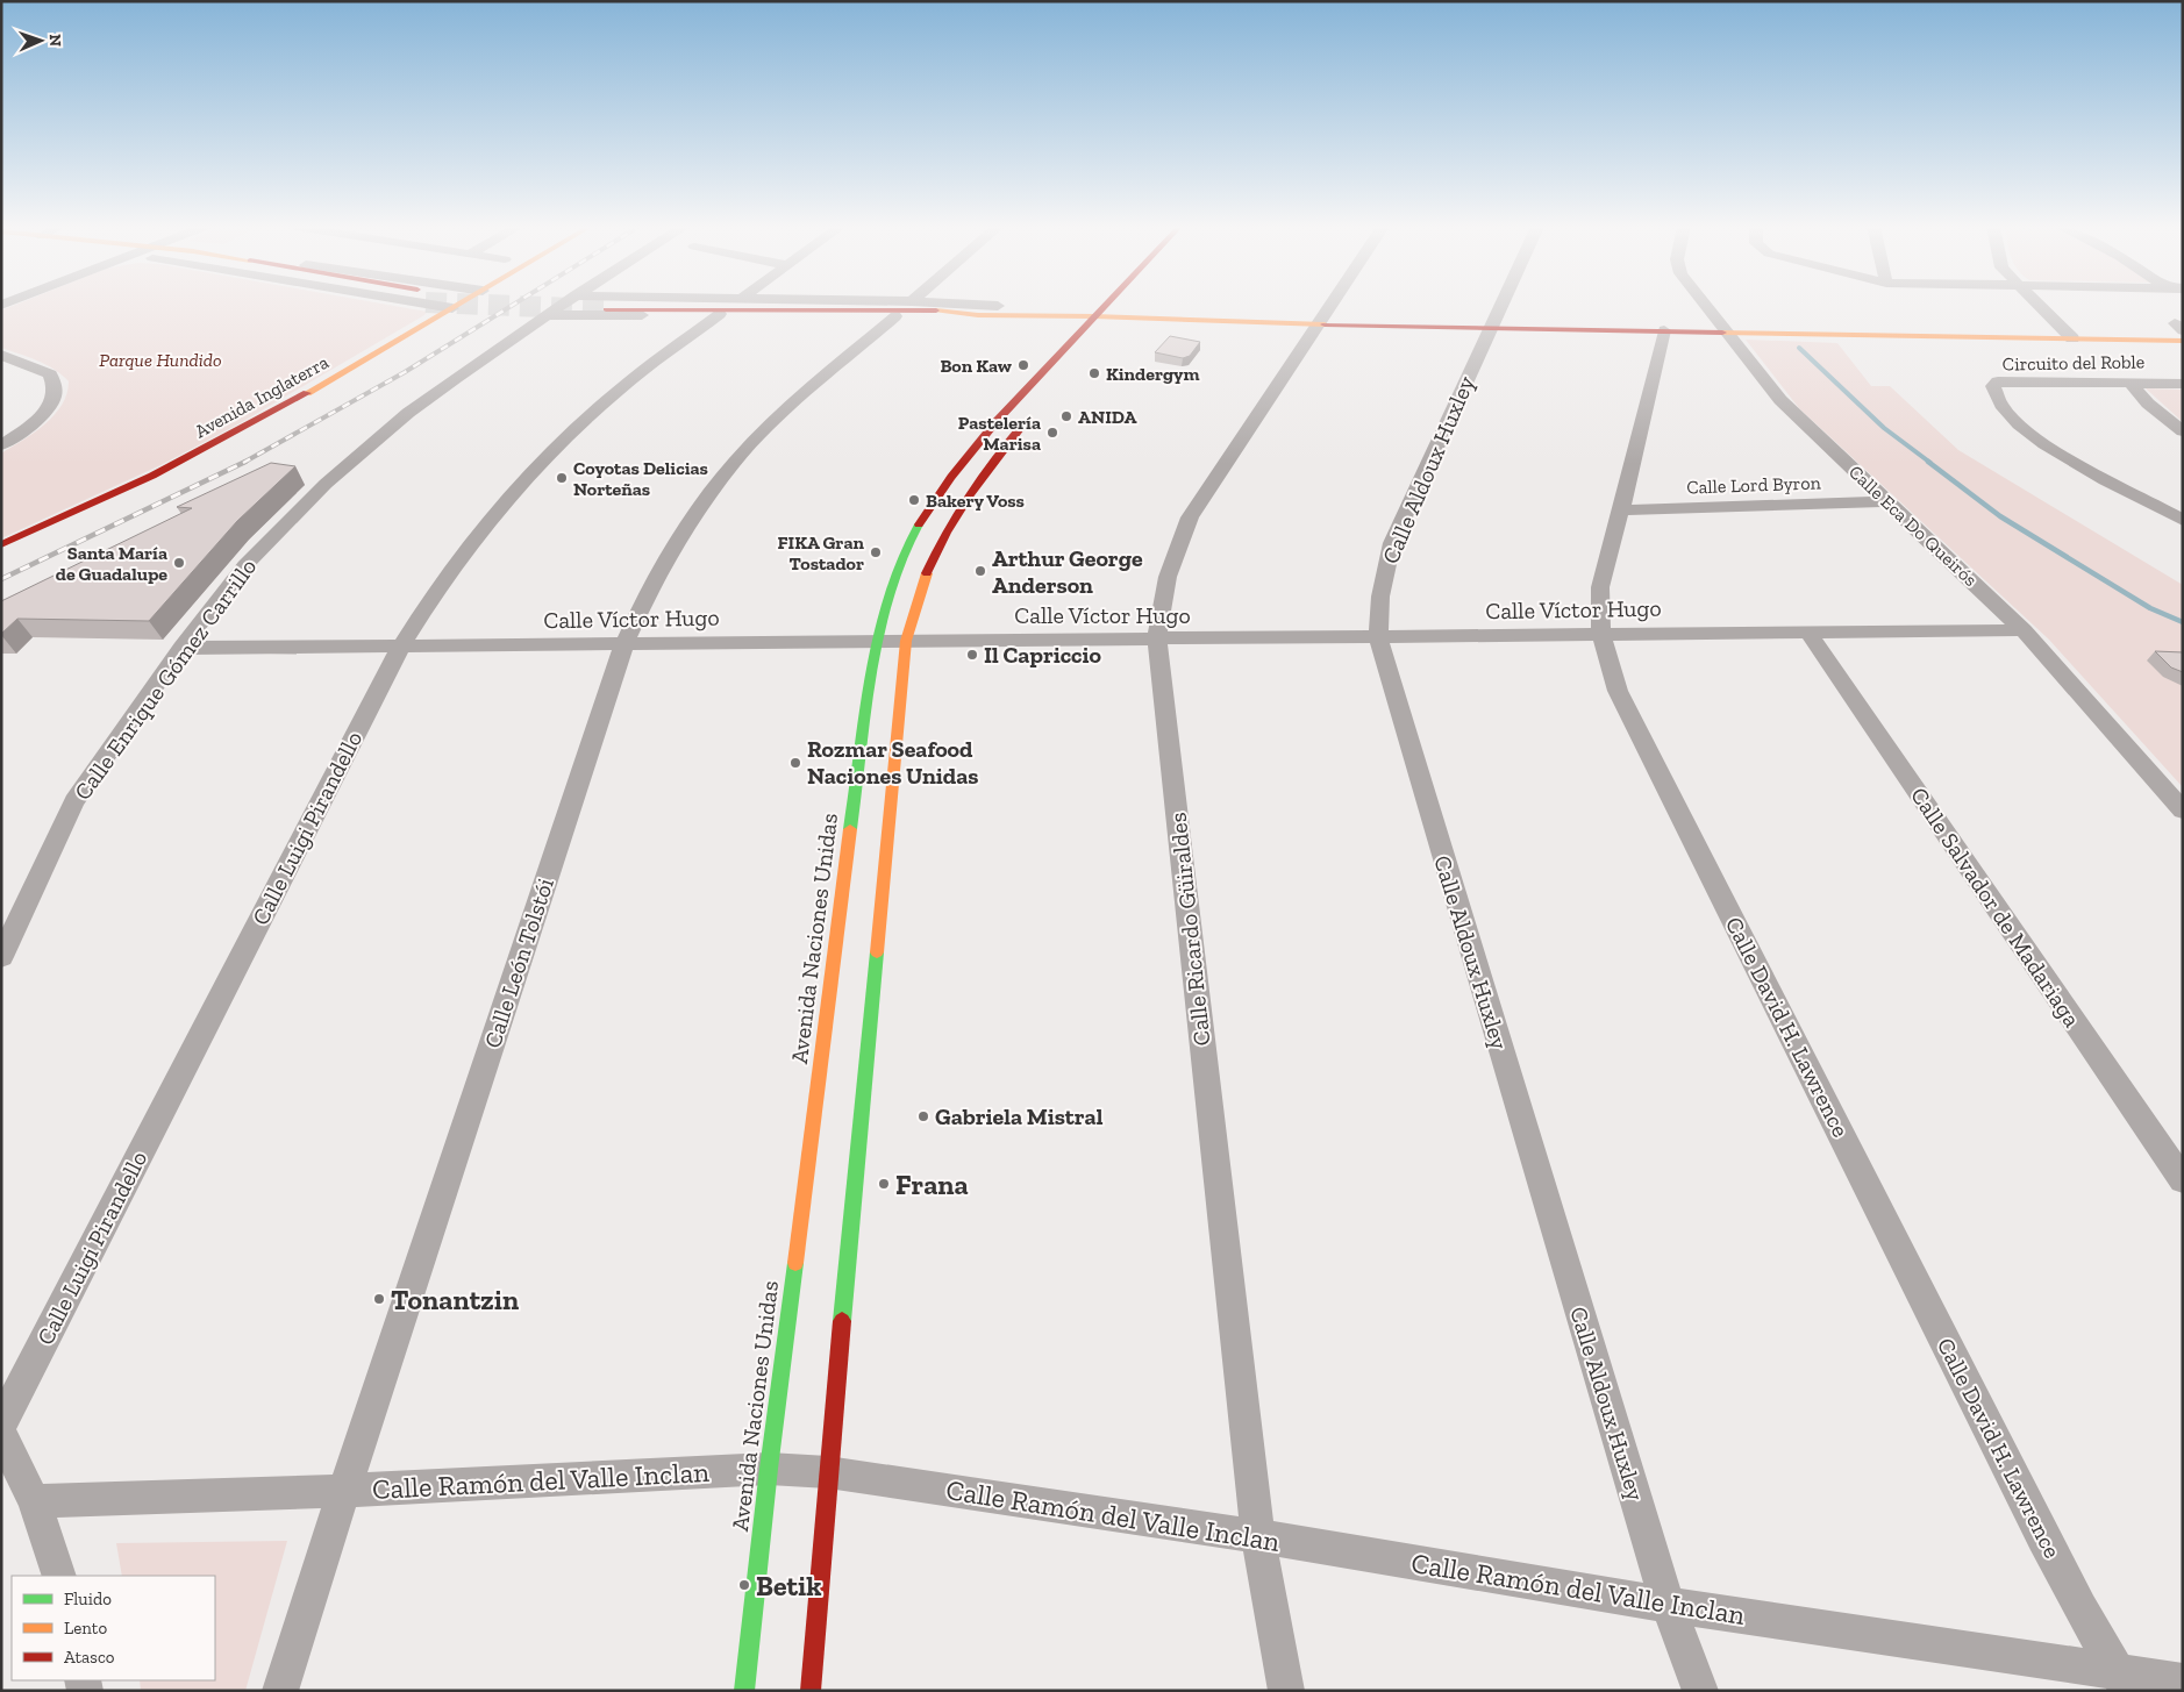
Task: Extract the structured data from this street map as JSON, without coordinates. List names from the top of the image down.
{
  "streets": {
    "street": [
      "Circuito del Roble",
      "Avenida Inglaterra",
      "Calle Aldoux Huxley",
      "Calle Lord Byron",
      "Calle Eca Do Queirós",
      "Calle Víctor Hugo",
      "Calle Enrique Gómez Carrillo",
      "Calle Luigi Pirandello",
      "Calle Salvador de Madariaga",
      "Calle Ricardo Güiraldes",
      "Avenida Naciones Unidas",
      "Calle León Tolstói",
      "Calle David H. Lawrence",
      "Calle Ramón del Valle Inclan"
    ]
  },
  "crossings": [
    ["Calle Aldoux Huxley", "Calle Víctor Hugo"],
    ["Calle Aldoux Huxley", "Calle Ramón del Valle Inclan"],
    ["Calle Lord Byron", "Calle Eca Do Queirós"],
    ["Calle Lord Byron", "Calle David H. Lawrence"],
    ["Calle Eca Do Queirós", "Calle Víctor Hugo"],
    ["Calle Víctor Hugo", "Calle Enrique Gómez Carrillo"],
    ["Calle Víctor Hugo", "Calle Luigi Pirandello"],
    ["Calle Víctor Hugo", "Calle Salvador de Madariaga"],
    ["Calle Víctor Hugo", "Calle Ricardo Güiraldes"],
    ["Calle Víctor Hugo", "Avenida Naciones Unidas"],
    ["Calle Víctor Hugo", "Calle León Tolstói"],
    ["Calle Víctor Hugo", "Calle David H. Lawrence"],
    ["Calle Ricardo Güiraldes", "Calle Ramón del Valle Inclan"],
    ["Avenida Naciones Unidas", "Calle Ramón del Valle Inclan"],
    ["Calle León Tolstói", "Calle Ramón del Valle Inclan"],
    ["Calle David H. Lawrence", "Calle Ramón del Valle Inclan"]
  ],
  "parks": ["Parque Hundido"],
  "places": [
    "Bon Kaw",
    "Kindergym",
    "ANIDA",
    "Pastelería Marisa",
    "Coyotas Delicias Norteñas",
    "Bakery Voss",
    "FIKA Gran Tostador",
    "Santa María de Guadalupe",
    "Arthur George Anderson",
    "Il Capriccio",
    "Rozmar Seafood Naciones Unidas",
    "Gabriela Mistral",
    "Frana",
    "Tonantzin",
    "Betik"
  ],
  "legend": ["Fluido", "Lento", "Atasco"],
  "north": "right"
}
